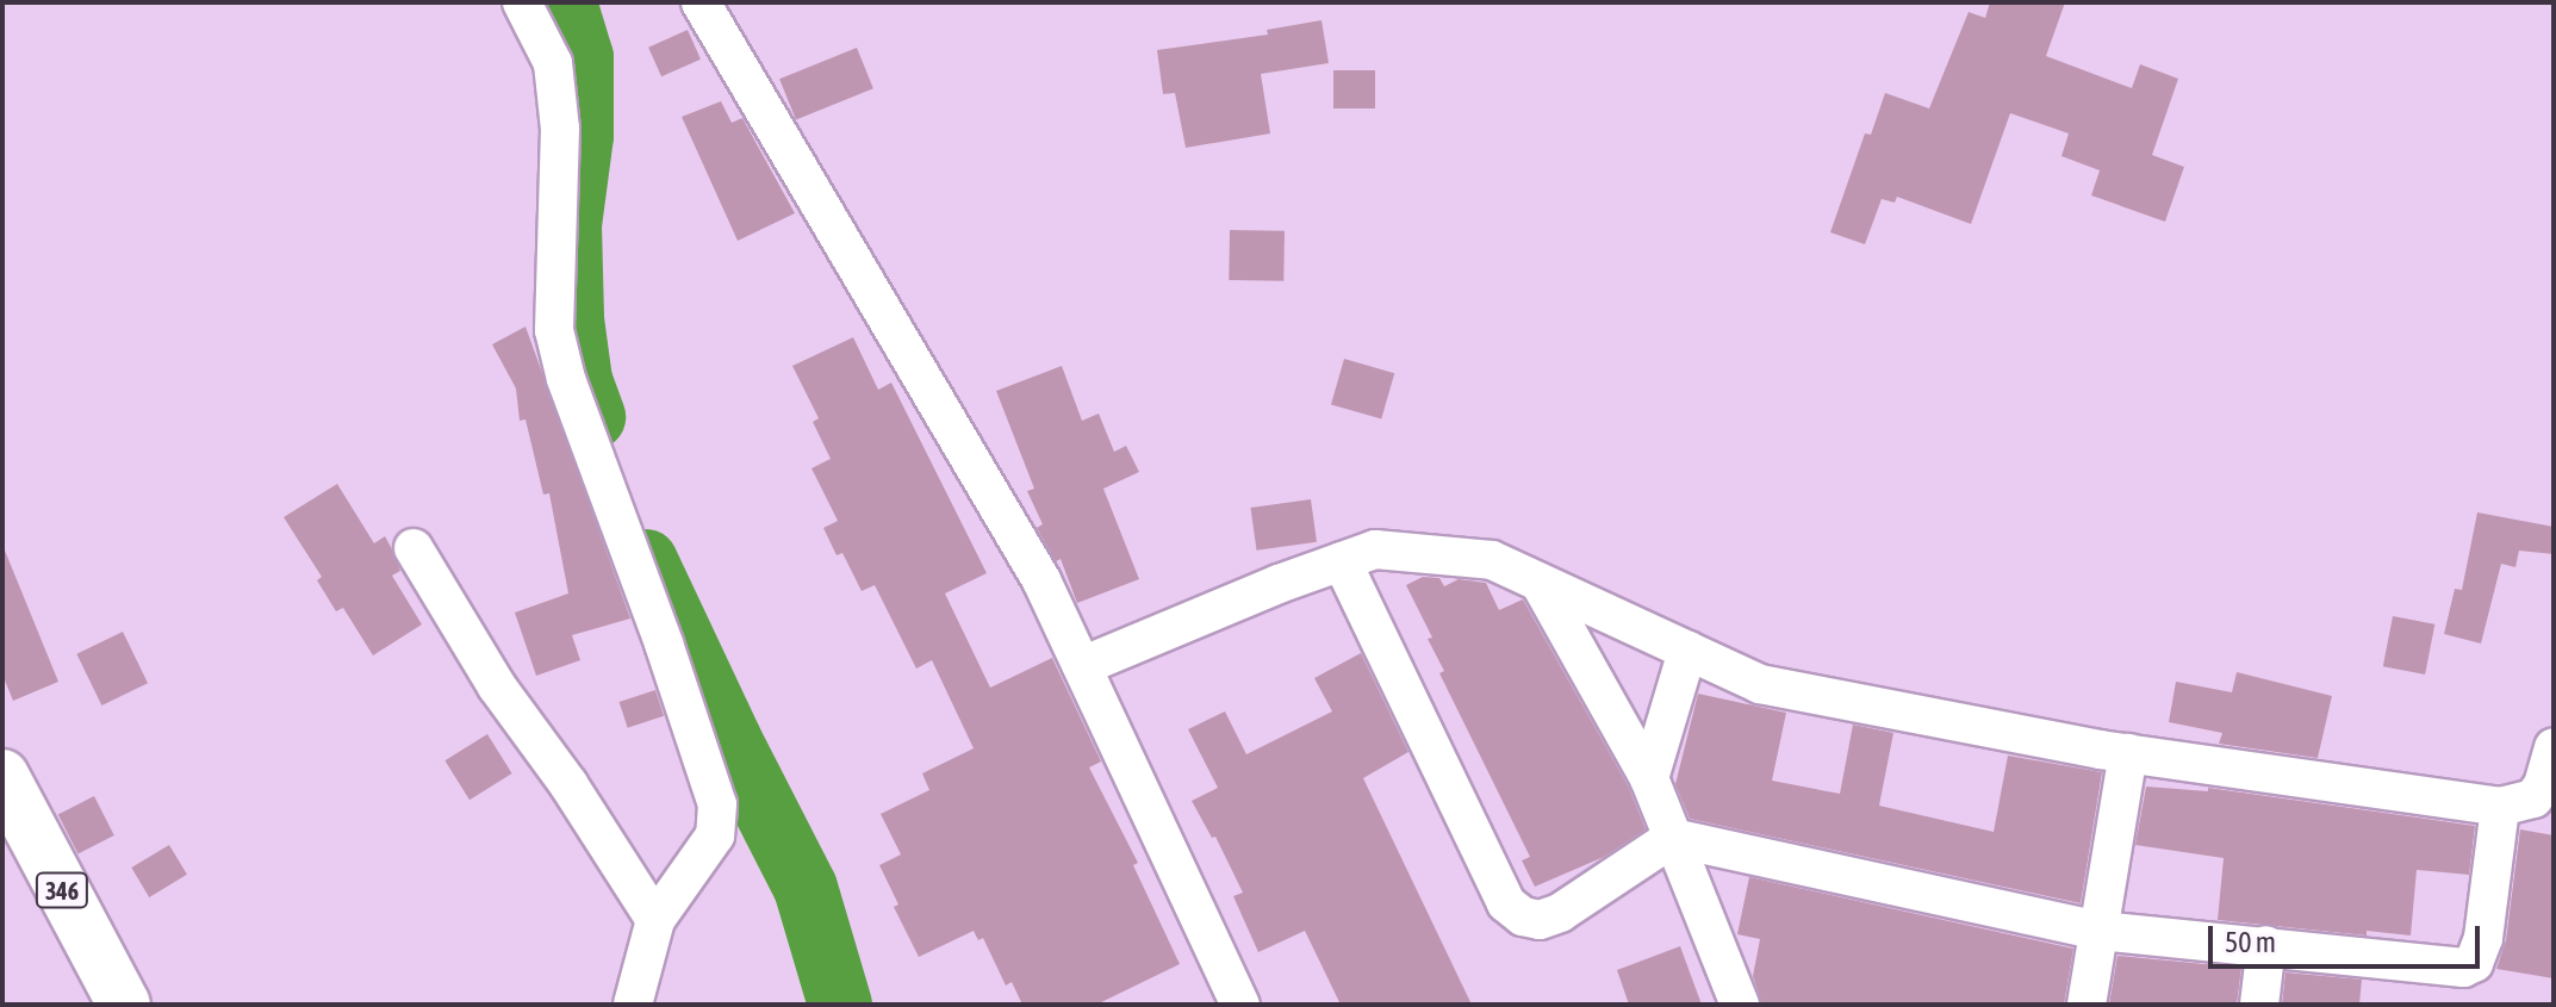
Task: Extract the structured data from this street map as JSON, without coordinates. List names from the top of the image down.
{
  "streets": {
    "main road": ["346"]
  },
  "scale_bar": "50 m"
}
